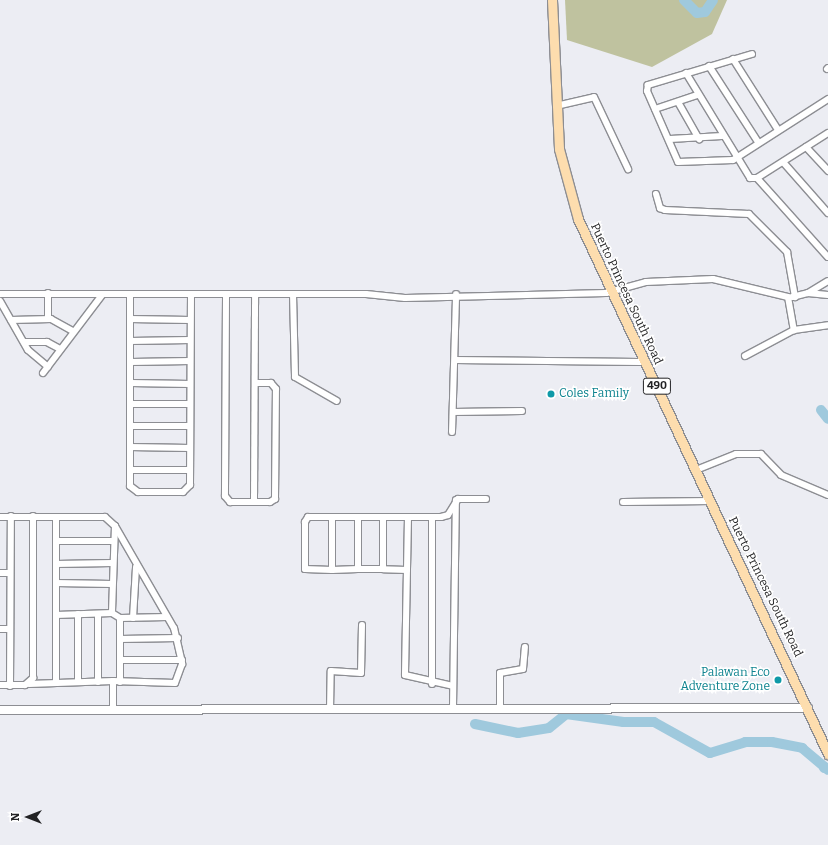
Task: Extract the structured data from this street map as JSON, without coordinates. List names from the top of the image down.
{
  "streets": {
    "main road": ["Puerto Princesa South Road", "490"]
  },
  "places": ["Coles Family", "Palawan Eco Adventure Zone"],
  "north": "left"
}
